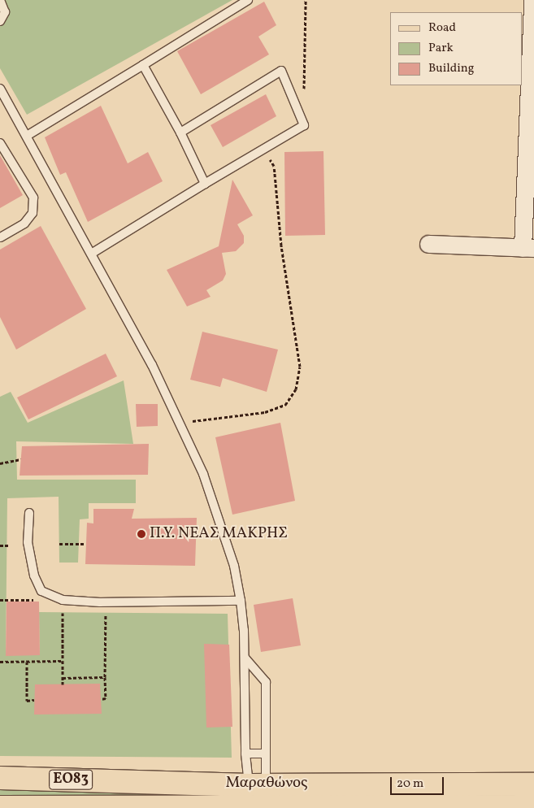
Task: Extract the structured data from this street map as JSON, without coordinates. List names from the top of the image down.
{
  "streets": {
    "main road": ["ΕΟ83", "Μαραθώνος"]
  },
  "places": ["Π.Υ. ΝΕΑΣ ΜΑΚΡΗΣ"],
  "legend": ["Road", "Park", "Building"],
  "scale_bar": "20 m"
}
